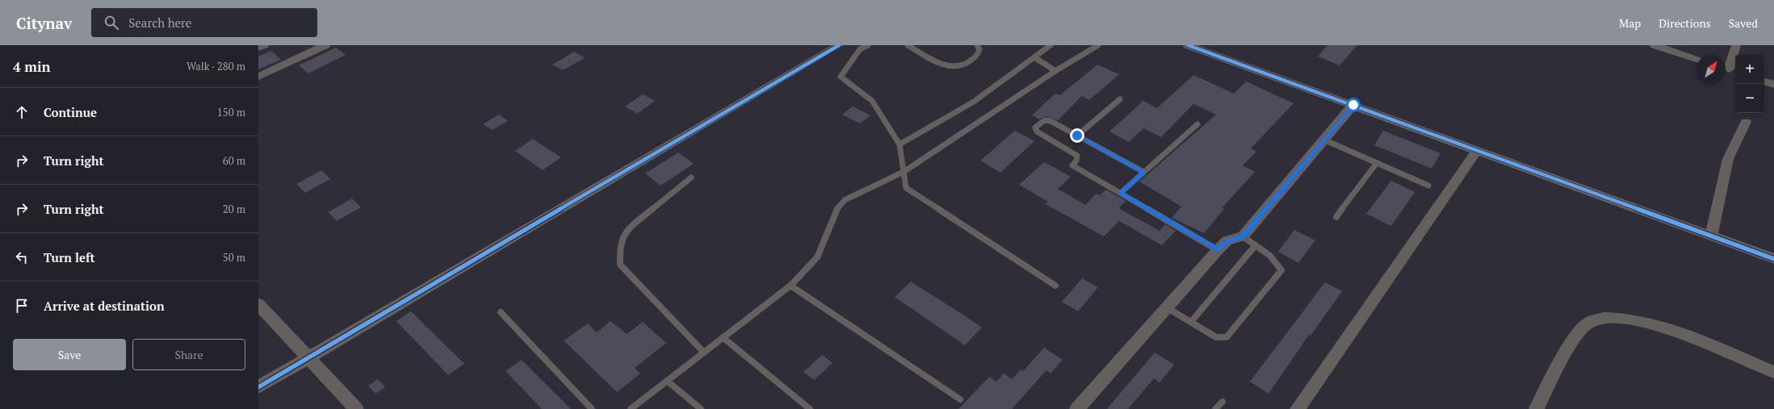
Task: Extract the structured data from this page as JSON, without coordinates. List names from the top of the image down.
{
  "north": "top right",
  "page": {
    "header": "Citynav",
    "search": "Search here",
    "nav": ["Map", "Directions", "Saved"],
    "heading": ["4 min", "Walk · 280 m"],
    "map_buttons": ["+", "−"],
    "list": [
      ["Continue", "150 m"],
      ["Turn right", "60 m"],
      ["Turn right", "20 m"],
      ["Turn left", "50 m"],
      "Arrive at destination"
    ],
    "buttons": ["Save", "Share"]
  }
}
